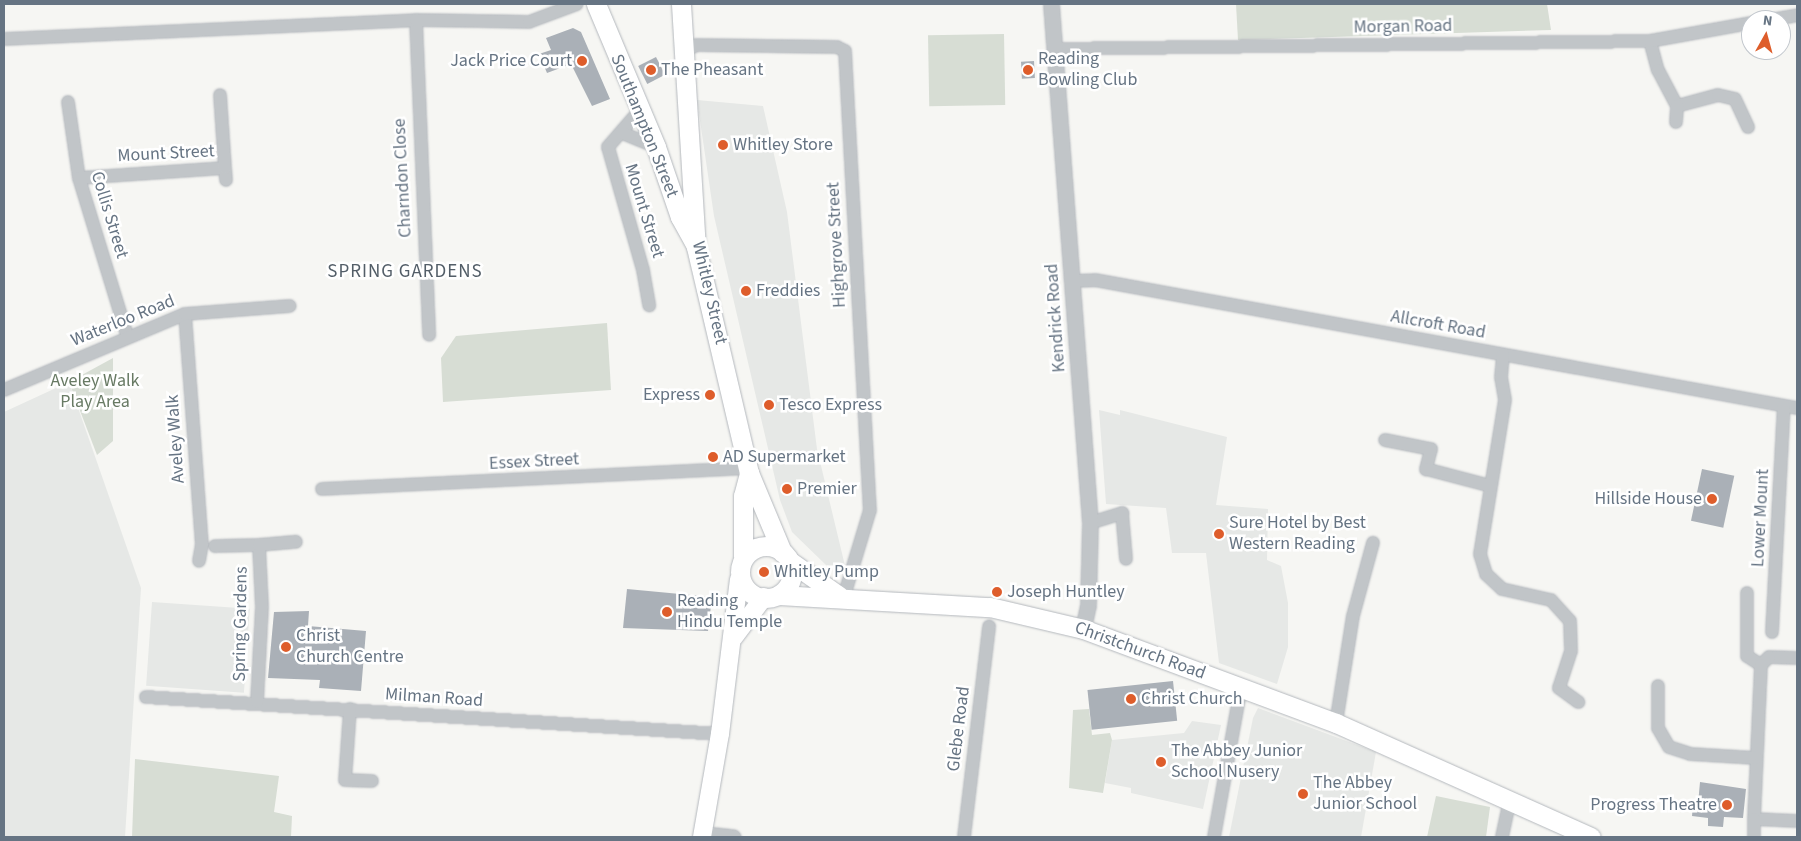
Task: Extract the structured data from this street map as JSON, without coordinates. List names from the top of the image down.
{
  "streets": {
    "main road": ["Southampton Street", "Whitley Street", "Christchurch Road"],
    "street": [
      "Morgan Road",
      "Mount Street",
      "Charndon Close",
      "Collis Street",
      "Highgrove Street",
      "Kendrick Road",
      "Waterloo Road",
      "Allcroft Road",
      "Aveley Walk",
      "Essex Street",
      "Lower Mount",
      "Spring Gardens",
      "Milman Road",
      "Glebe Road"
    ]
  },
  "crossings": [
    ["Morgan Road", "Kendrick Road"],
    ["Southampton Street", "Mount Street"],
    ["Southampton Street", "Whitley Street"],
    ["Mount Street", "Collis Street"],
    ["Collis Street", "Waterloo Road"],
    ["Highgrove Street", "Whitley Street"],
    ["Highgrove Street", "Christchurch Road"],
    ["Whitley Street", "Essex Street"],
    ["Whitley Street", "Christchurch Road"],
    ["Kendrick Road", "Allcroft Road"],
    ["Kendrick Road", "Christchurch Road"],
    ["Waterloo Road", "Aveley Walk"],
    ["Allcroft Road", "Lower Mount"],
    ["Spring Gardens", "Milman Road"]
  ],
  "districts": ["SPRING GARDENS"],
  "parks": ["Aveley Walk Play Area"],
  "places": [
    "Jack Price Court",
    "The Pheasant",
    "Reading Bowling Club",
    "Whitley Store",
    "Freddies",
    "Express",
    "Tesco Express",
    "AD Supermarket",
    "Premier",
    "Hillside House",
    "Sure Hotel by Best Western Reading",
    "Whitley Pump",
    "Joseph Huntley",
    "Reading Hindu Temple",
    "Christ Church Centre",
    "Christ Church",
    "The Abbey Junior School Nusery",
    "The Abbey Junior School",
    "Progress Theatre"
  ],
  "north": "top"
}
